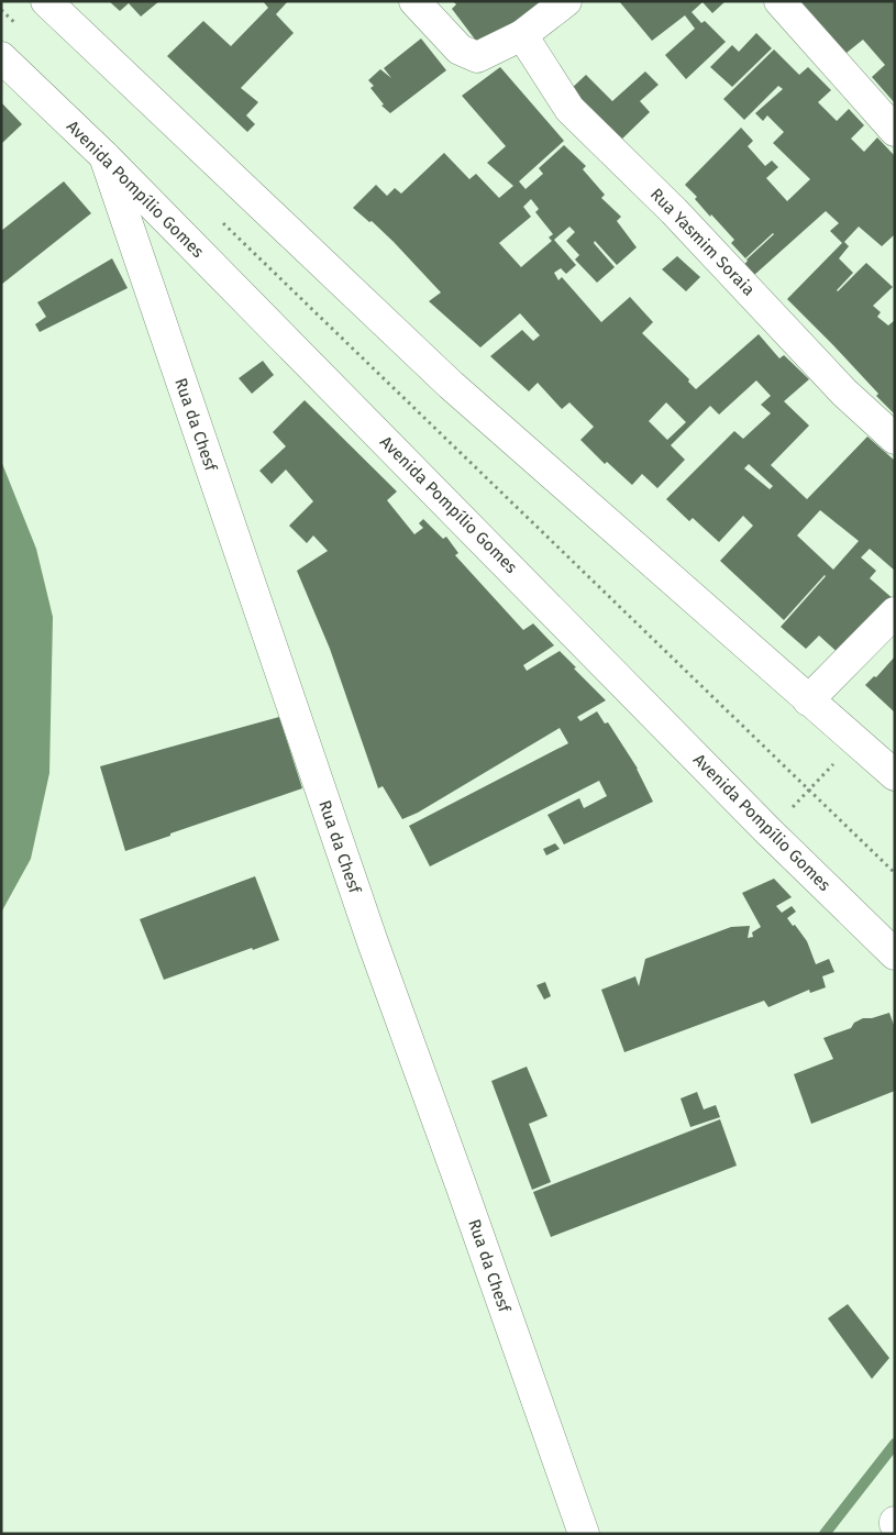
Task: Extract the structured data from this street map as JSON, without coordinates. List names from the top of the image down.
{
  "streets": {
    "street": ["Avenida Pompílio Gomes", "Rua Yasmim Soraia", "Rua da Chesf"]
  },
  "crossings": [
    ["Avenida Pompílio Gomes", "Rua da Chesf"]
  ]
}
